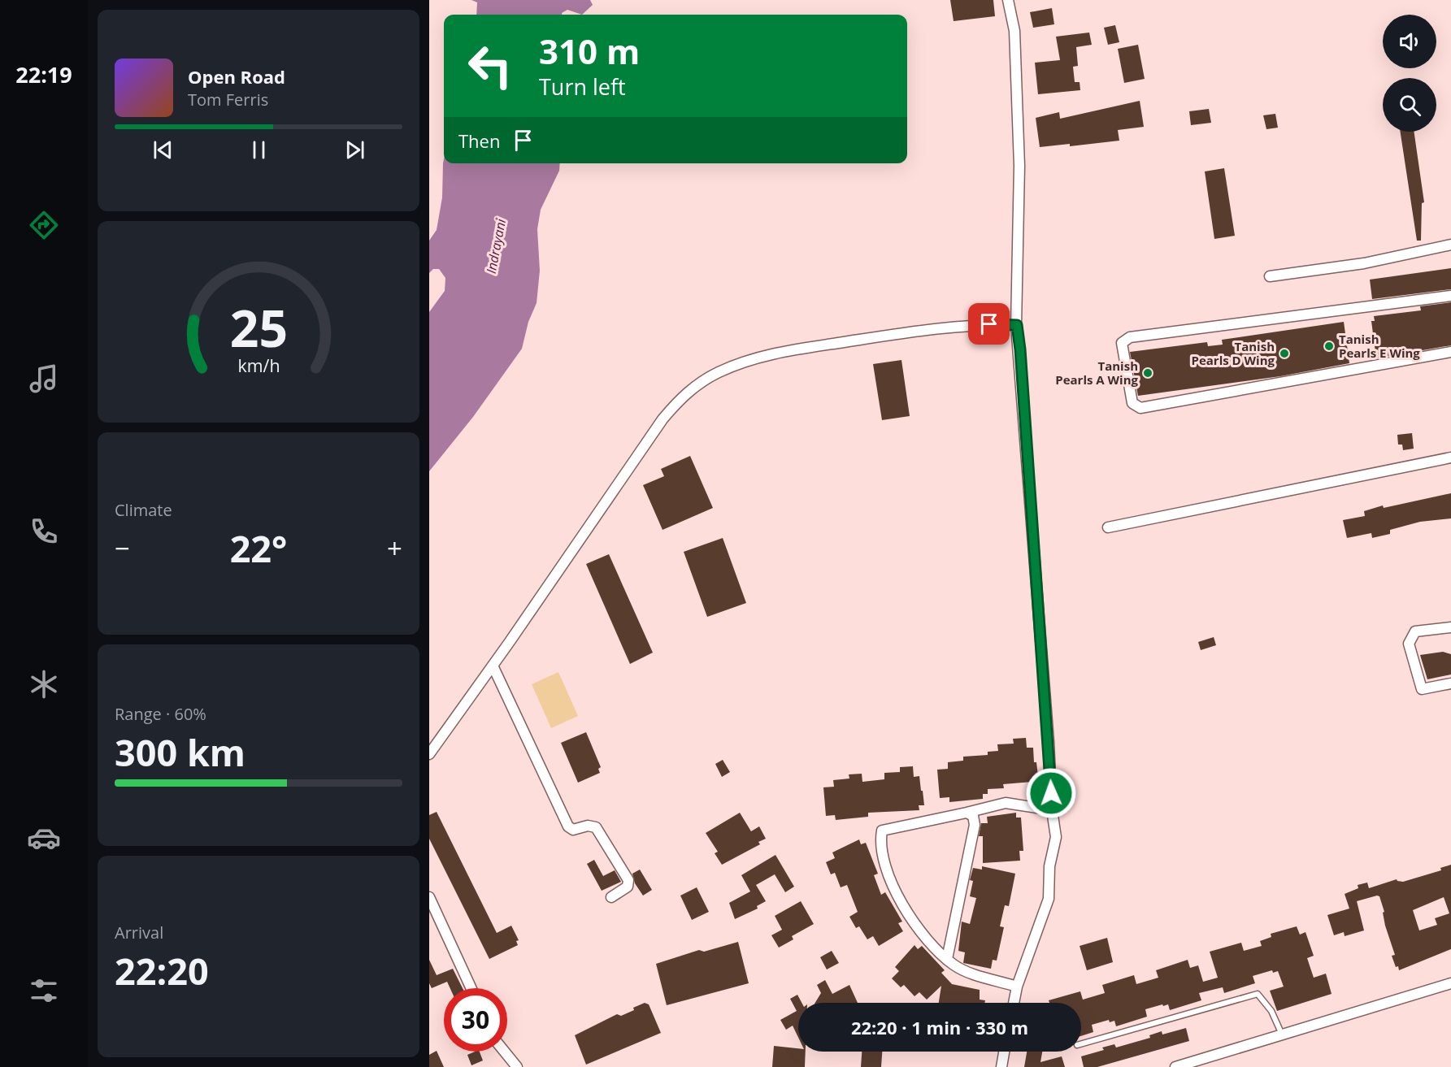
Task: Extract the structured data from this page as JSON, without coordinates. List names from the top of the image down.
{
  "water": ["Indrayani"],
  "places": ["Tanish Pearls E Wing", "Tanish Pearls D Wing", "Tanish Pearls A Wing"],
  "page": {
    "tabs": "22:19",
    "turn": ["310 m", "Turn left"],
    "song": ["Open Road", "Tom Ferris"],
    "then": "Then",
    "tile": [
      "Climate",
      ["Range · 60%", "300 km"],
      ["Arrival", "22:20"]
    ],
    "heat": ["−", "22°", "+"],
    "limit": "30",
    "trip": "22:20 · 1 min · 330 m",
    "gauge": ["25", "km/h"]
  }
}
